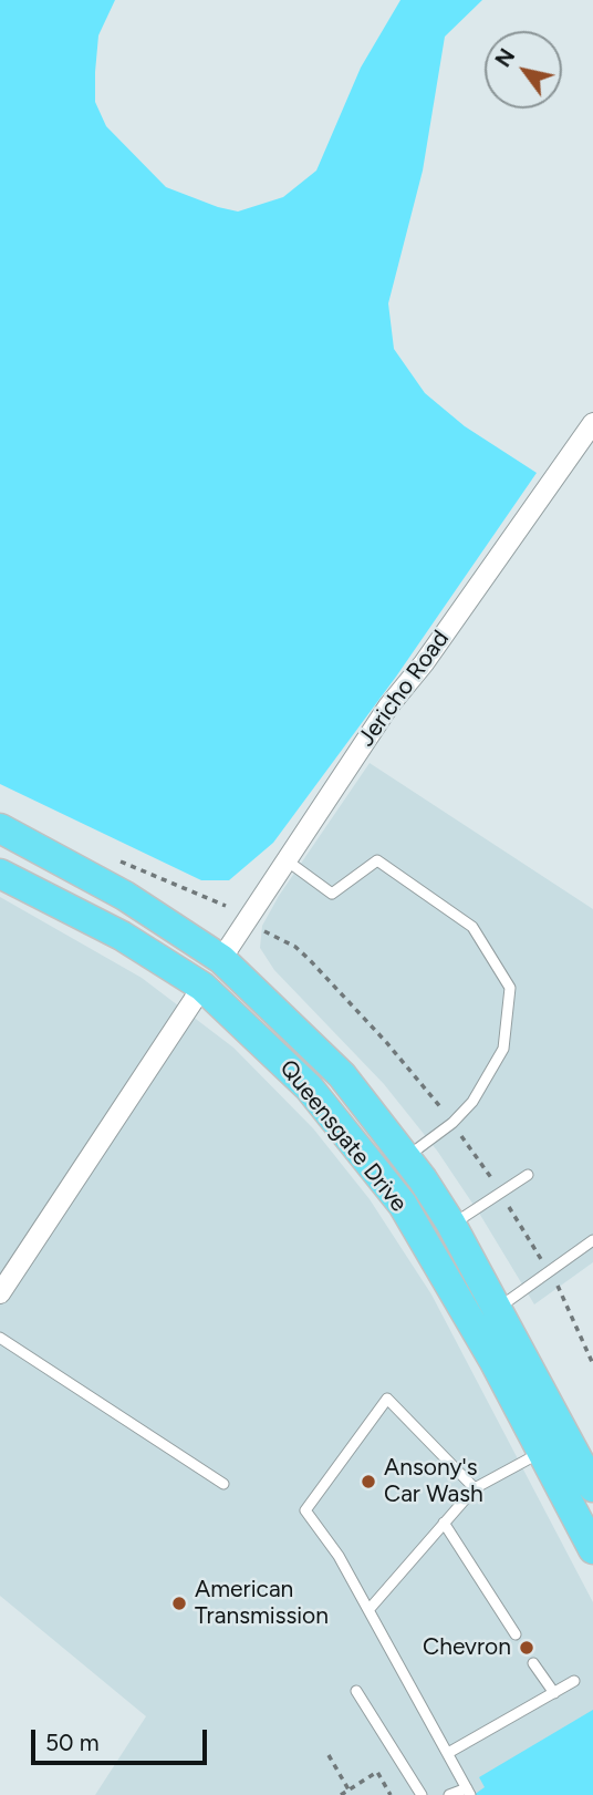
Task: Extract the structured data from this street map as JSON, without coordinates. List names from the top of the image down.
{
  "streets": {
    "main road": ["Queensgate Drive"],
    "street": ["Jericho Road"]
  },
  "crossings": [
    ["Jericho Road", "Queensgate Drive"]
  ],
  "places": ["Ansony's Car Wash", "American Transmission", "Chevron"],
  "scale_bar": "50 m",
  "north": "top left"
}
